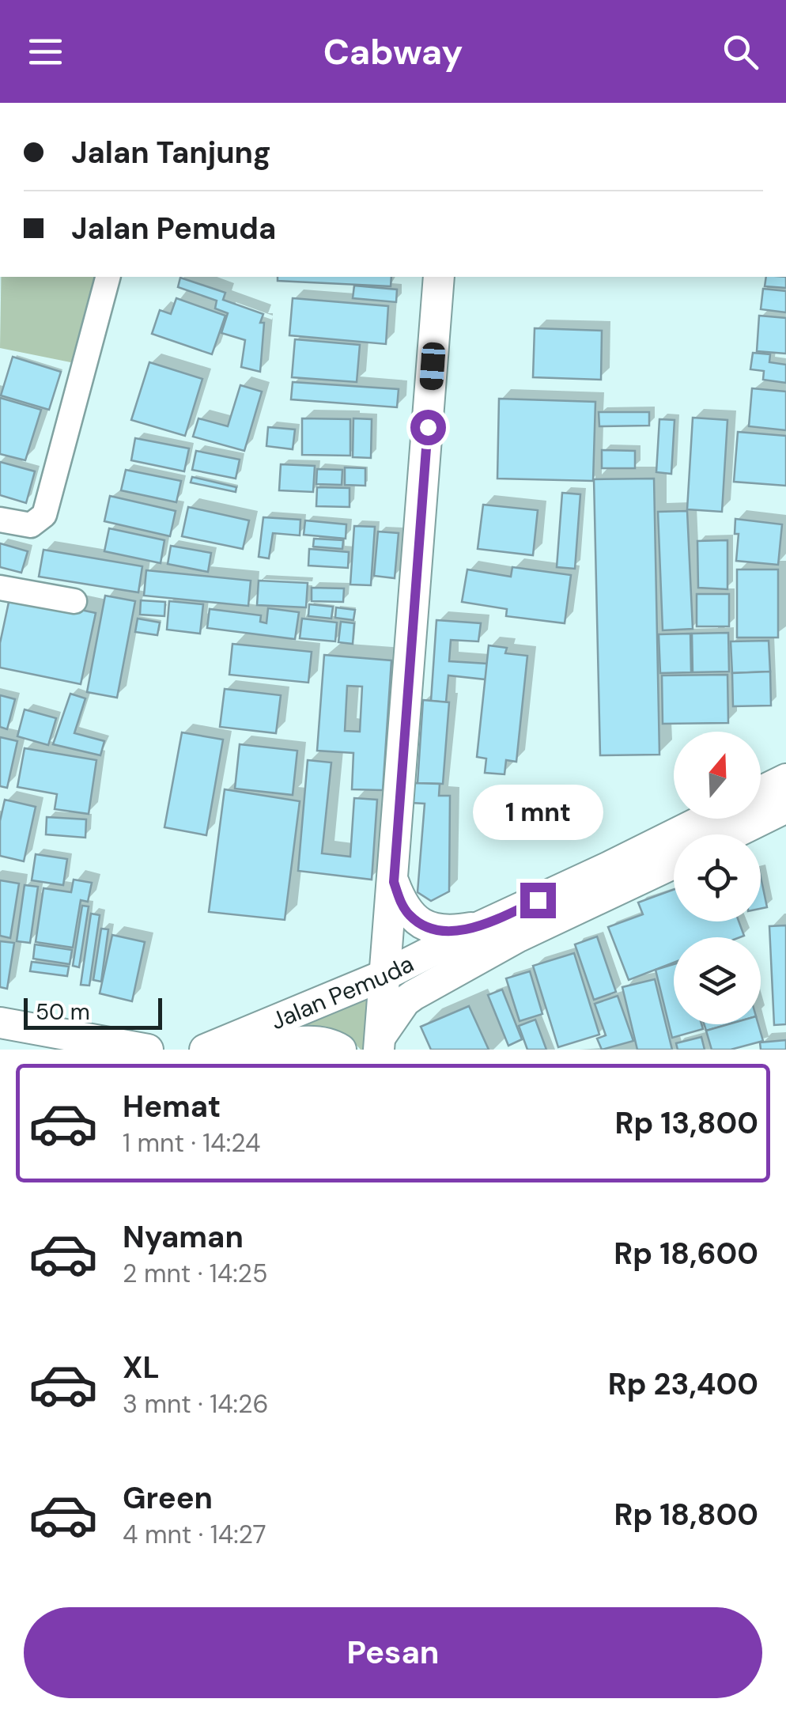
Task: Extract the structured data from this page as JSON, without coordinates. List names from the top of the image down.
{
  "streets": {
    "main road": ["Jalan Pemuda"]
  },
  "scale_bar": "50 m",
  "north": "top",
  "page": {
    "header": "Cabway",
    "banner": ["Jalan Tanjung", "Jalan Pemuda"],
    "bubble": "1 mnt",
    "scale": "50 m",
    "list": [
      {
        "name": "Hemat",
        "note": "1 mnt · 14:24",
        "value": "Rp 13,800"
      },
      {
        "name": "Nyaman",
        "note": "2 mnt · 14:25",
        "value": "Rp 18,600"
      },
      {
        "name": "XL",
        "note": "3 mnt · 14:26",
        "value": "Rp 23,400"
      },
      {
        "name": "Green",
        "note": "4 mnt · 14:27",
        "value": "Rp 18,800"
      }
    ],
    "buttons": "Pesan"
  }
}
